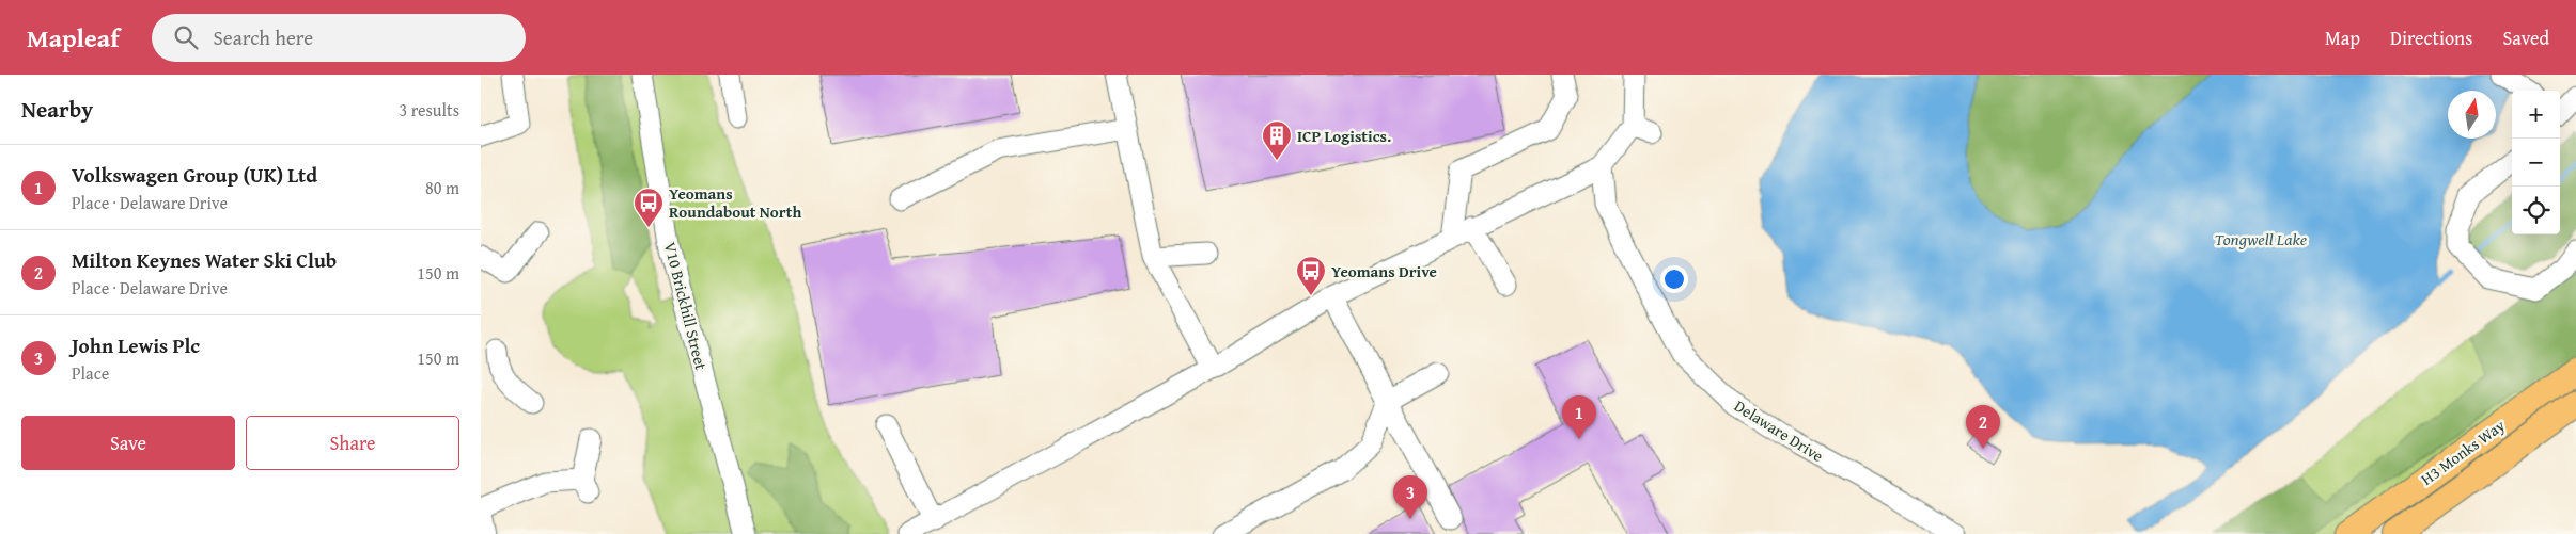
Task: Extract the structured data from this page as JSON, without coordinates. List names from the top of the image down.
{
  "streets": {
    "main road": ["H3 Monks Way"],
    "street": ["V10 Brickhill Street", "Delaware Drive"]
  },
  "water": ["Tongwell Lake"],
  "places": {
    "building": ["ICP Logistics."],
    "bus stop": ["Yeomans Roundabout North", "Yeomans Drive"]
  },
  "north": "top",
  "page": {
    "header": "Mapleaf",
    "search": "Search here",
    "nav": ["Map", "Directions", "Saved"],
    "heading": ["Nearby", "3 results"],
    "map_buttons": ["+", "−"],
    "list": [
      {
        "mark": "1",
        "name": "Volkswagen Group (UK) Ltd",
        "note": "Place · Delaware Drive",
        "value": "80 m"
      },
      {
        "mark": "2",
        "name": "Milton Keynes Water Ski Club",
        "note": "Place · Delaware Drive",
        "value": "150 m"
      },
      {
        "mark": "3",
        "name": "John Lewis Plc",
        "note": "Place",
        "value": "150 m"
      }
    ],
    "pins": ["1", "2", "3"],
    "buttons": ["Save", "Share"]
  }
}
